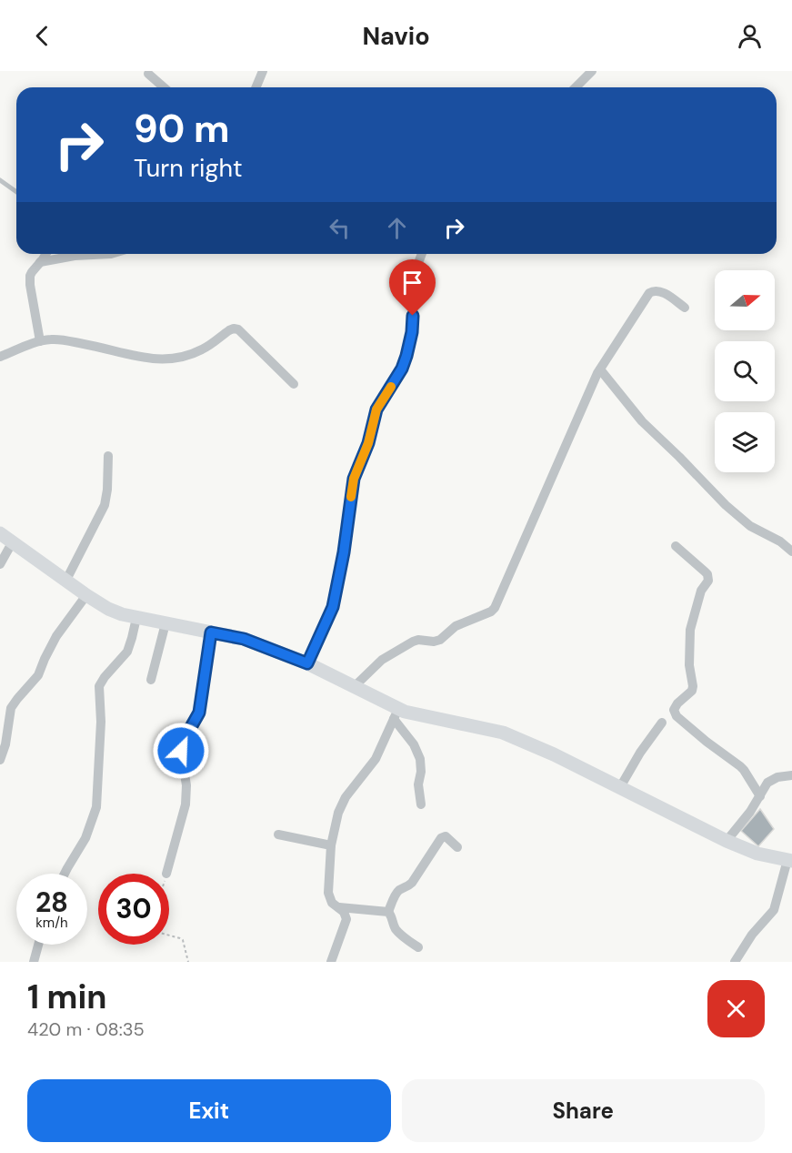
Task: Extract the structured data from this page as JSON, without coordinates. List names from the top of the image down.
{
  "north": "right",
  "page": {
    "header": "Navio",
    "turn": ["90 m", "Turn right"],
    "speed": "28 km/h",
    "limit": "30",
    "heading": ["1 min", "420 m · 08:35"],
    "buttons": ["Exit", "Share"]
  }
}
